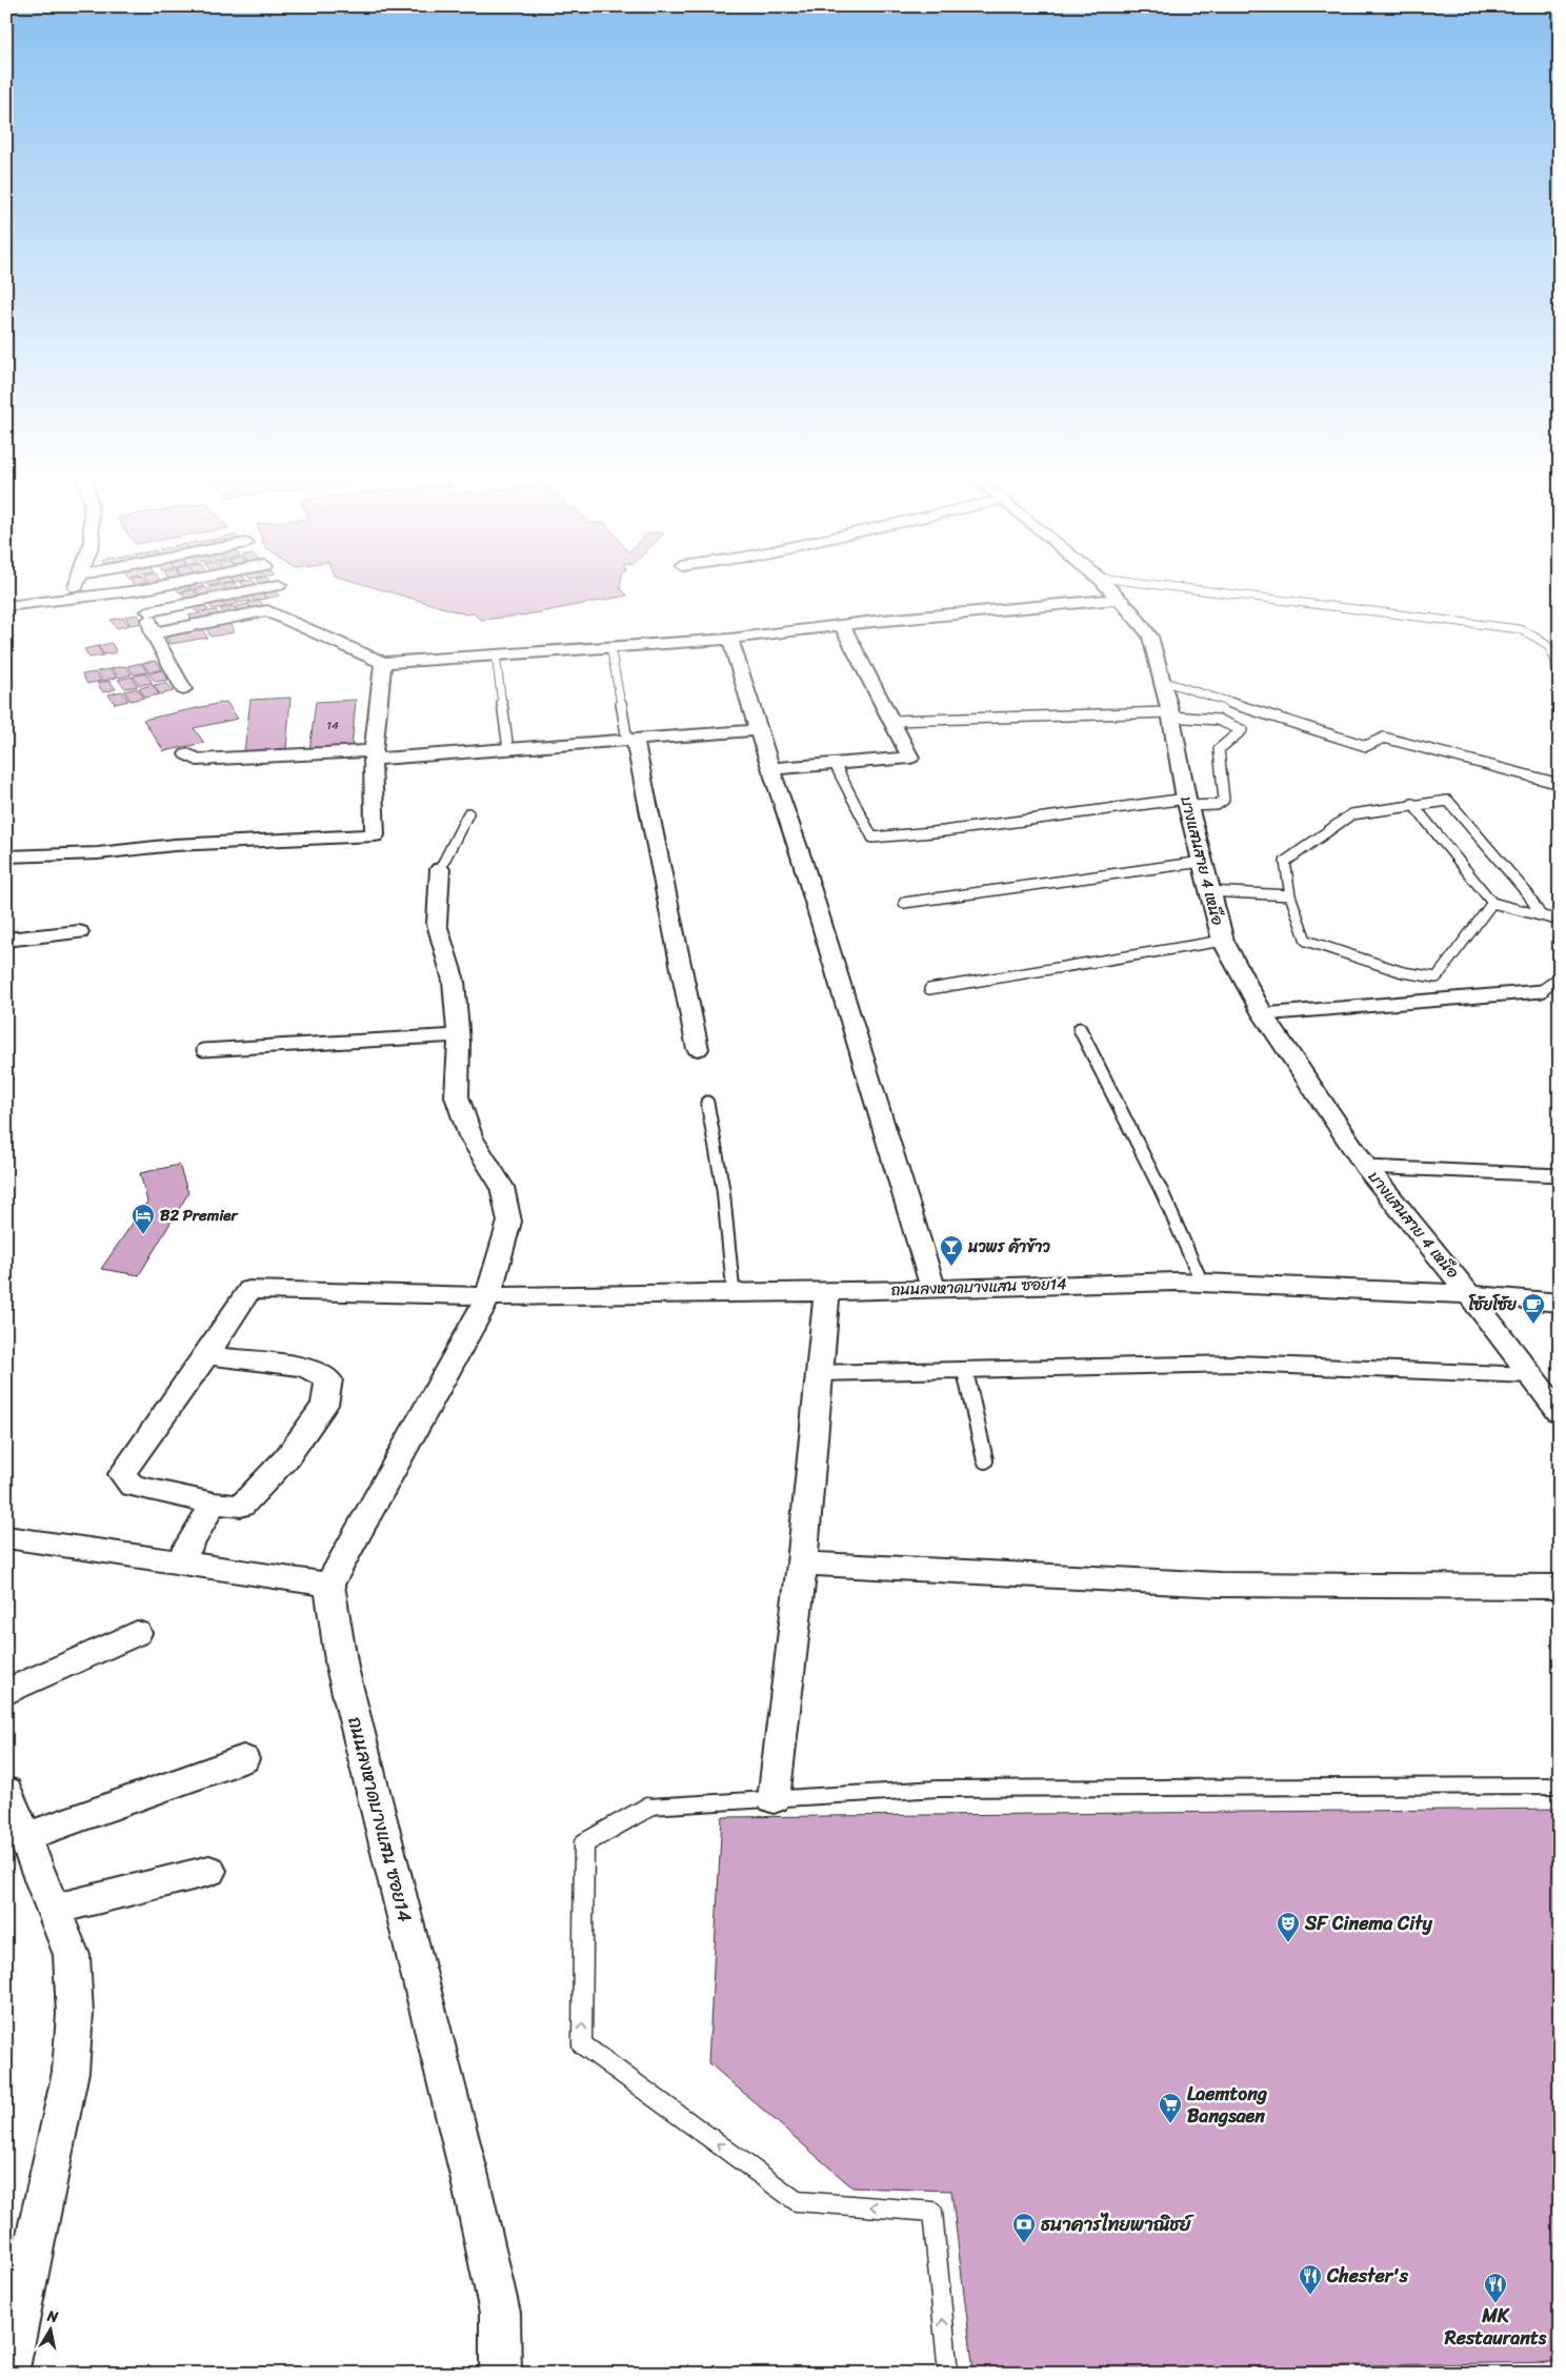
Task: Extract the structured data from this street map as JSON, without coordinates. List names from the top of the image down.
{
  "streets": {
    "street": ["บางแสนสาย 4 เหนือ", "ถนนลงหาดบางแสน ซอย14"]
  },
  "crossings": [
    ["บางแสนสาย 4 เหนือ", "ถนนลงหาดบางแสน ซอย14"]
  ],
  "places": {
    "hotel": ["B2 Premier"],
    "bar": ["นวพร ค้าข้าว"],
    "cafe": ["โซ้ยโซ้ย"],
    "theatre": ["SF Cinema City"],
    "supermarket": ["Laemtong Bangsaen"],
    "bank": ["ธนาคารไทยพาณิชย์"],
    "restaurant": ["Chester's", "MK Restaurants"]
  },
  "house_numbers": ["14"],
  "north": "top"
}
